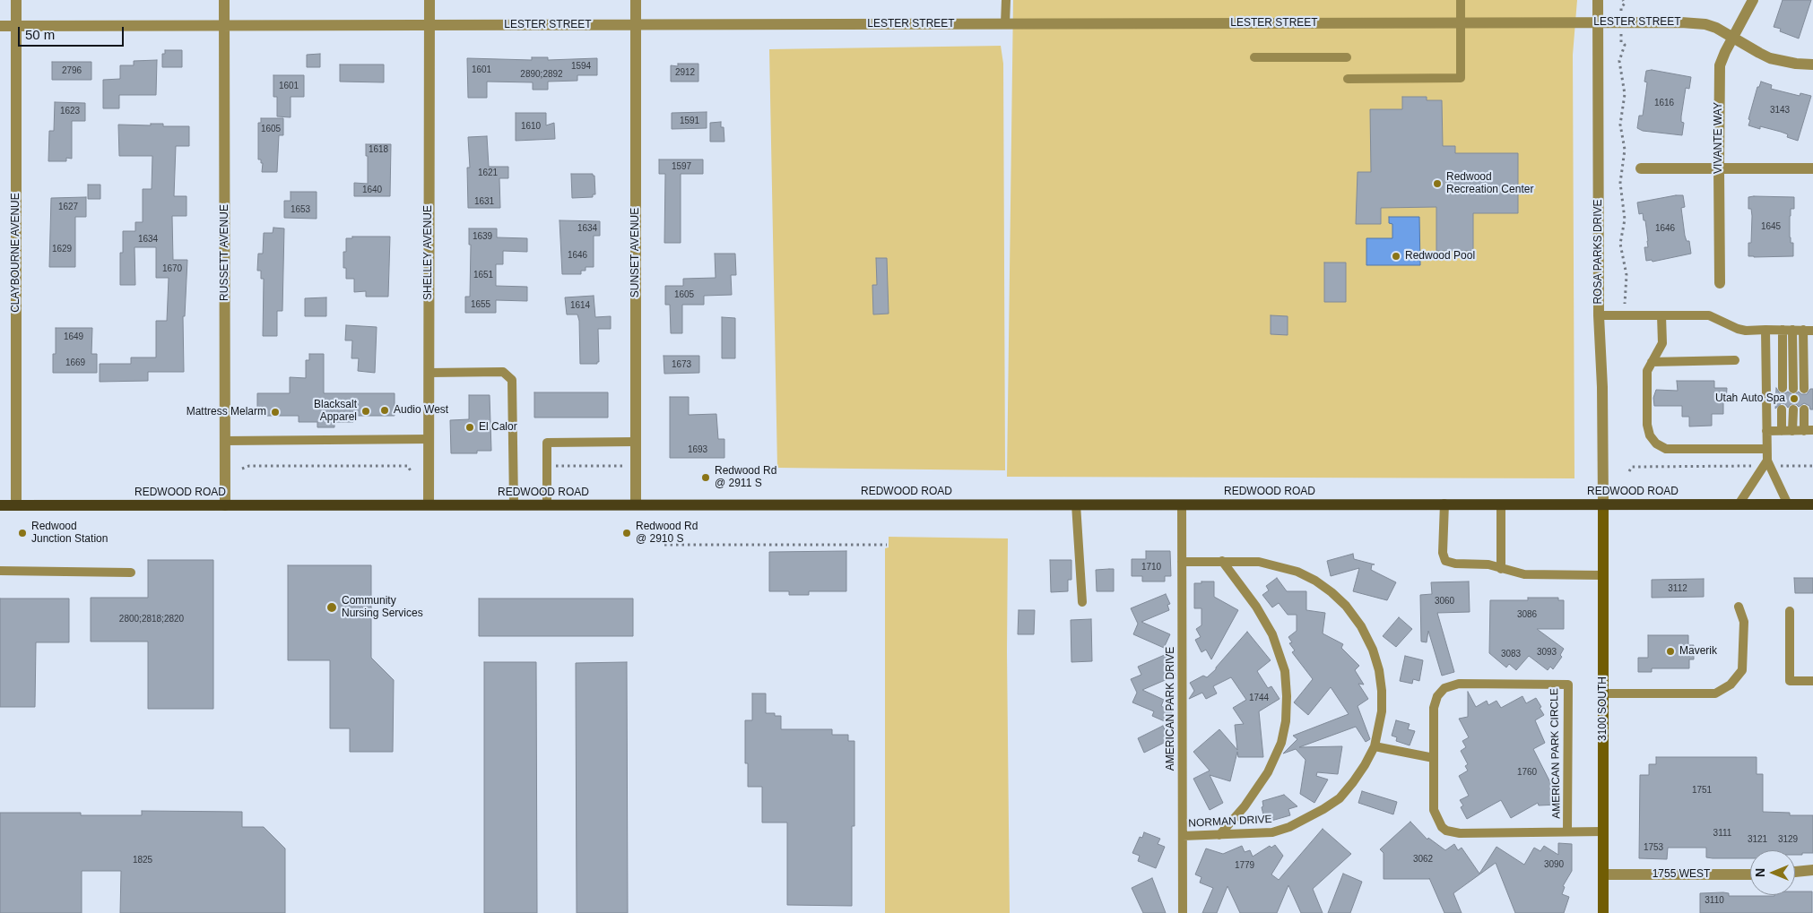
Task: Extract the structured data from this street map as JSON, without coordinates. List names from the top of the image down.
{
  "streets": {
    "main road": ["REDWOOD ROAD", "3100 SOUTH"],
    "street": [
      "LESTER STREET",
      "VIVANTE WAY",
      "ROSA PARKS DRIVE",
      "CLAYBOURNE AVENUE",
      "RUSSETT AVENUE",
      "SHELLEY AVENUE",
      "SUNSET AVENUE",
      "1755 WEST"
    ],
    "lane": ["AMERICAN PARK DRIVE", "AMERICAN PARK CIRCLE", "NORMAN DRIVE"]
  },
  "crossings": [
    ["LESTER STREET", "VIVANTE WAY"],
    ["LESTER STREET", "ROSA PARKS DRIVE"],
    ["LESTER STREET", "CLAYBOURNE AVENUE"],
    ["LESTER STREET", "RUSSETT AVENUE"],
    ["LESTER STREET", "SHELLEY AVENUE"],
    ["LESTER STREET", "SUNSET AVENUE"],
    ["ROSA PARKS DRIVE", "REDWOOD ROAD"],
    ["ROSA PARKS DRIVE", "3100 SOUTH"],
    ["CLAYBOURNE AVENUE", "REDWOOD ROAD"],
    ["RUSSETT AVENUE", "REDWOOD ROAD"],
    ["SHELLEY AVENUE", "REDWOOD ROAD"],
    ["SUNSET AVENUE", "REDWOOD ROAD"],
    ["REDWOOD ROAD", "AMERICAN PARK DRIVE"],
    ["REDWOOD ROAD", "3100 SOUTH"],
    ["AMERICAN PARK DRIVE", "NORMAN DRIVE"],
    ["3100 SOUTH", "AMERICAN PARK CIRCLE"],
    ["3100 SOUTH", "1755 WEST"]
  ],
  "places": [
    "Redwood Recreation Center",
    "Redwood Pool",
    "Utah Auto Spa",
    "Audio West",
    "Blacksalt Apparel",
    "Mattress Melarm",
    "El Calor",
    "Redwood Rd @ 2911 S",
    "Redwood Junction Station",
    "Redwood Rd @ 2910 S",
    "Community Nursing Services",
    "Maverik"
  ],
  "house_numbers": [
    "1594",
    "1601",
    "2796",
    "2912",
    "2890;2892",
    "1601",
    "1616",
    "3143",
    "1623",
    "1591",
    "1610",
    "1605",
    "1618",
    "1597",
    "1621",
    "1640",
    "1631",
    "1627",
    "1653",
    "1645",
    "1634",
    "1646",
    "1639",
    "1634",
    "1629",
    "1646",
    "1670",
    "1651",
    "1605",
    "1655",
    "1614",
    "1649",
    "1669",
    "1673",
    "1693",
    "1710",
    "3112",
    "3060",
    "3086",
    "2800;2818;2820",
    "3093",
    "3083",
    "1744",
    "1760",
    "1751",
    "3111",
    "3121",
    "3129",
    "1753",
    "3062",
    "1825",
    "3090",
    "1779",
    "3110"
  ],
  "scale_bar": "50 m",
  "north": "left"
}
